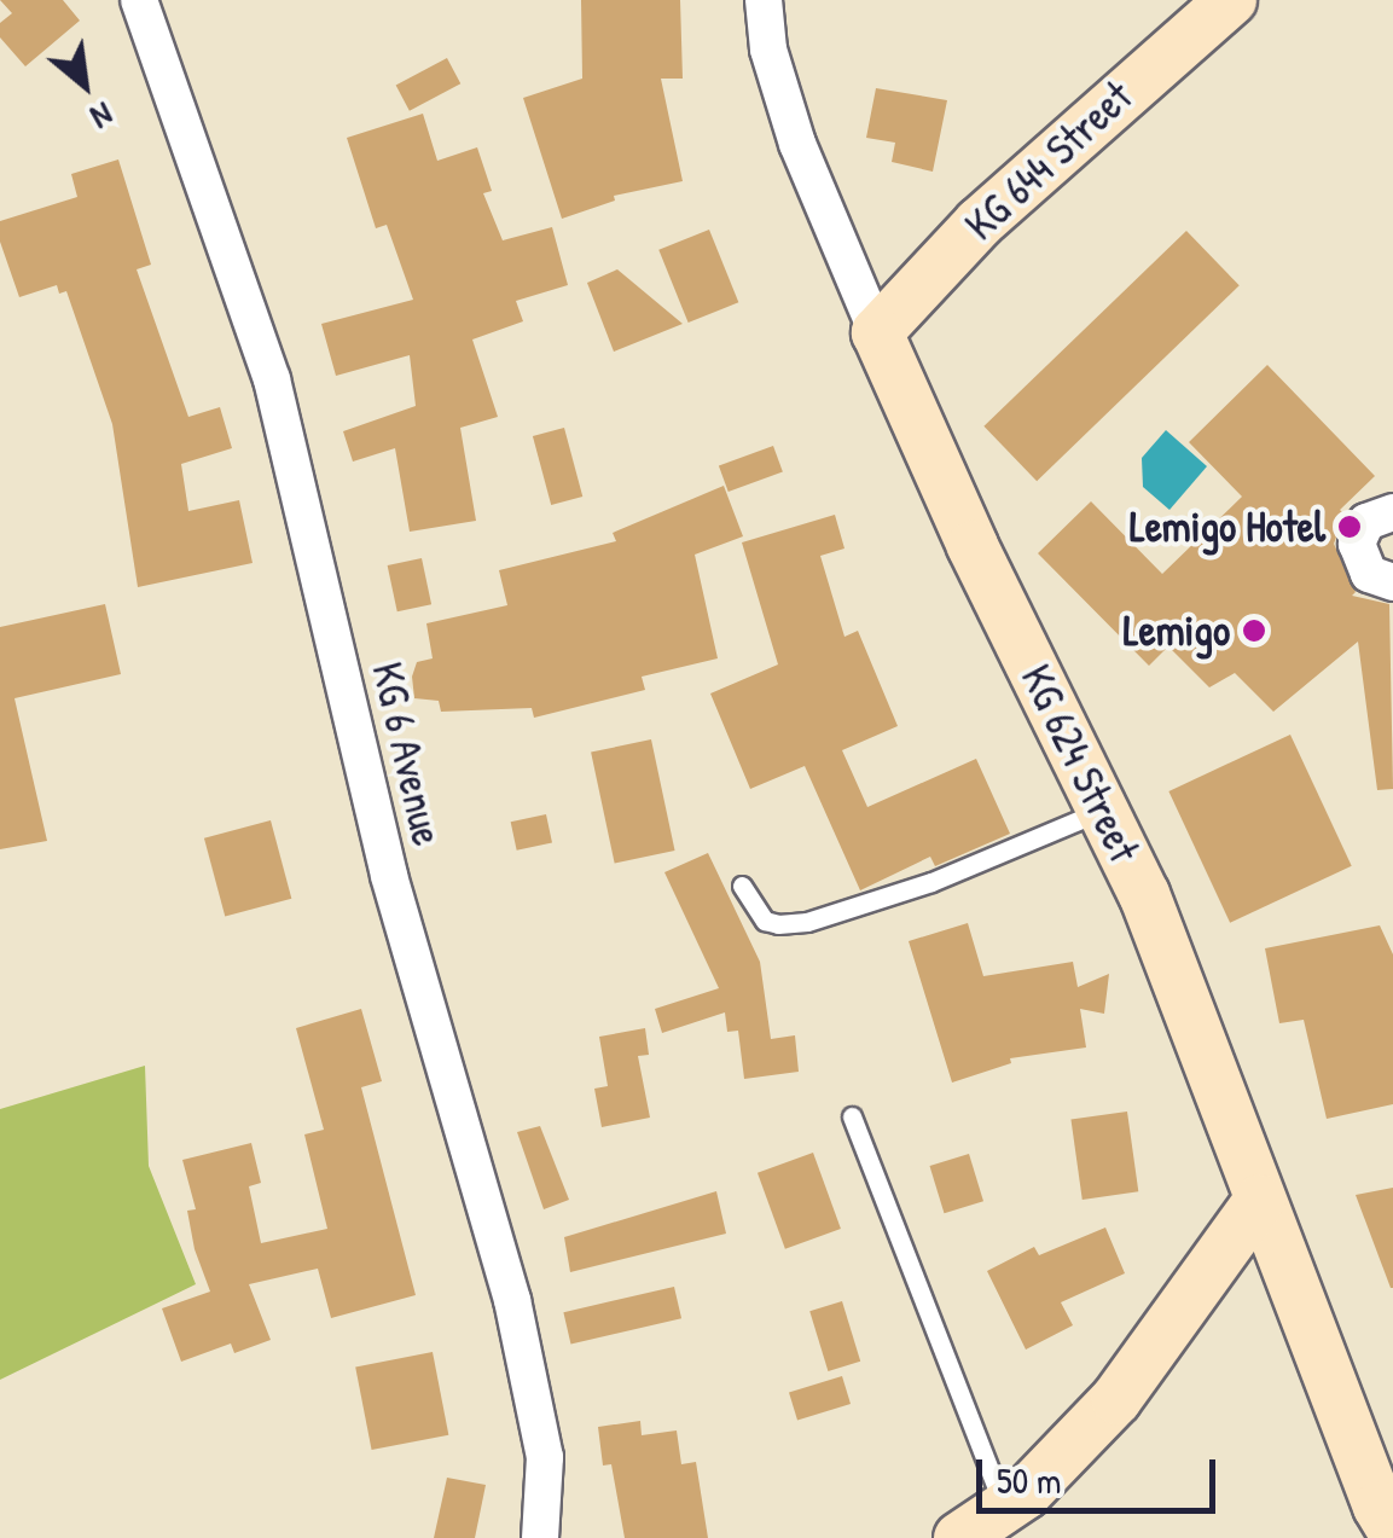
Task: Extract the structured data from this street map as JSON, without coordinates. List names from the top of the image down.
{
  "streets": {
    "main road": ["KG 644 Street", "KG 624 Street"],
    "street": ["KG 6 Avenue"]
  },
  "crossings": [
    ["KG 644 Street", "KG 624 Street"]
  ],
  "places": ["Lemigo Hotel", "Lemigo"],
  "scale_bar": "50 m",
  "north": "bottom right"
}
